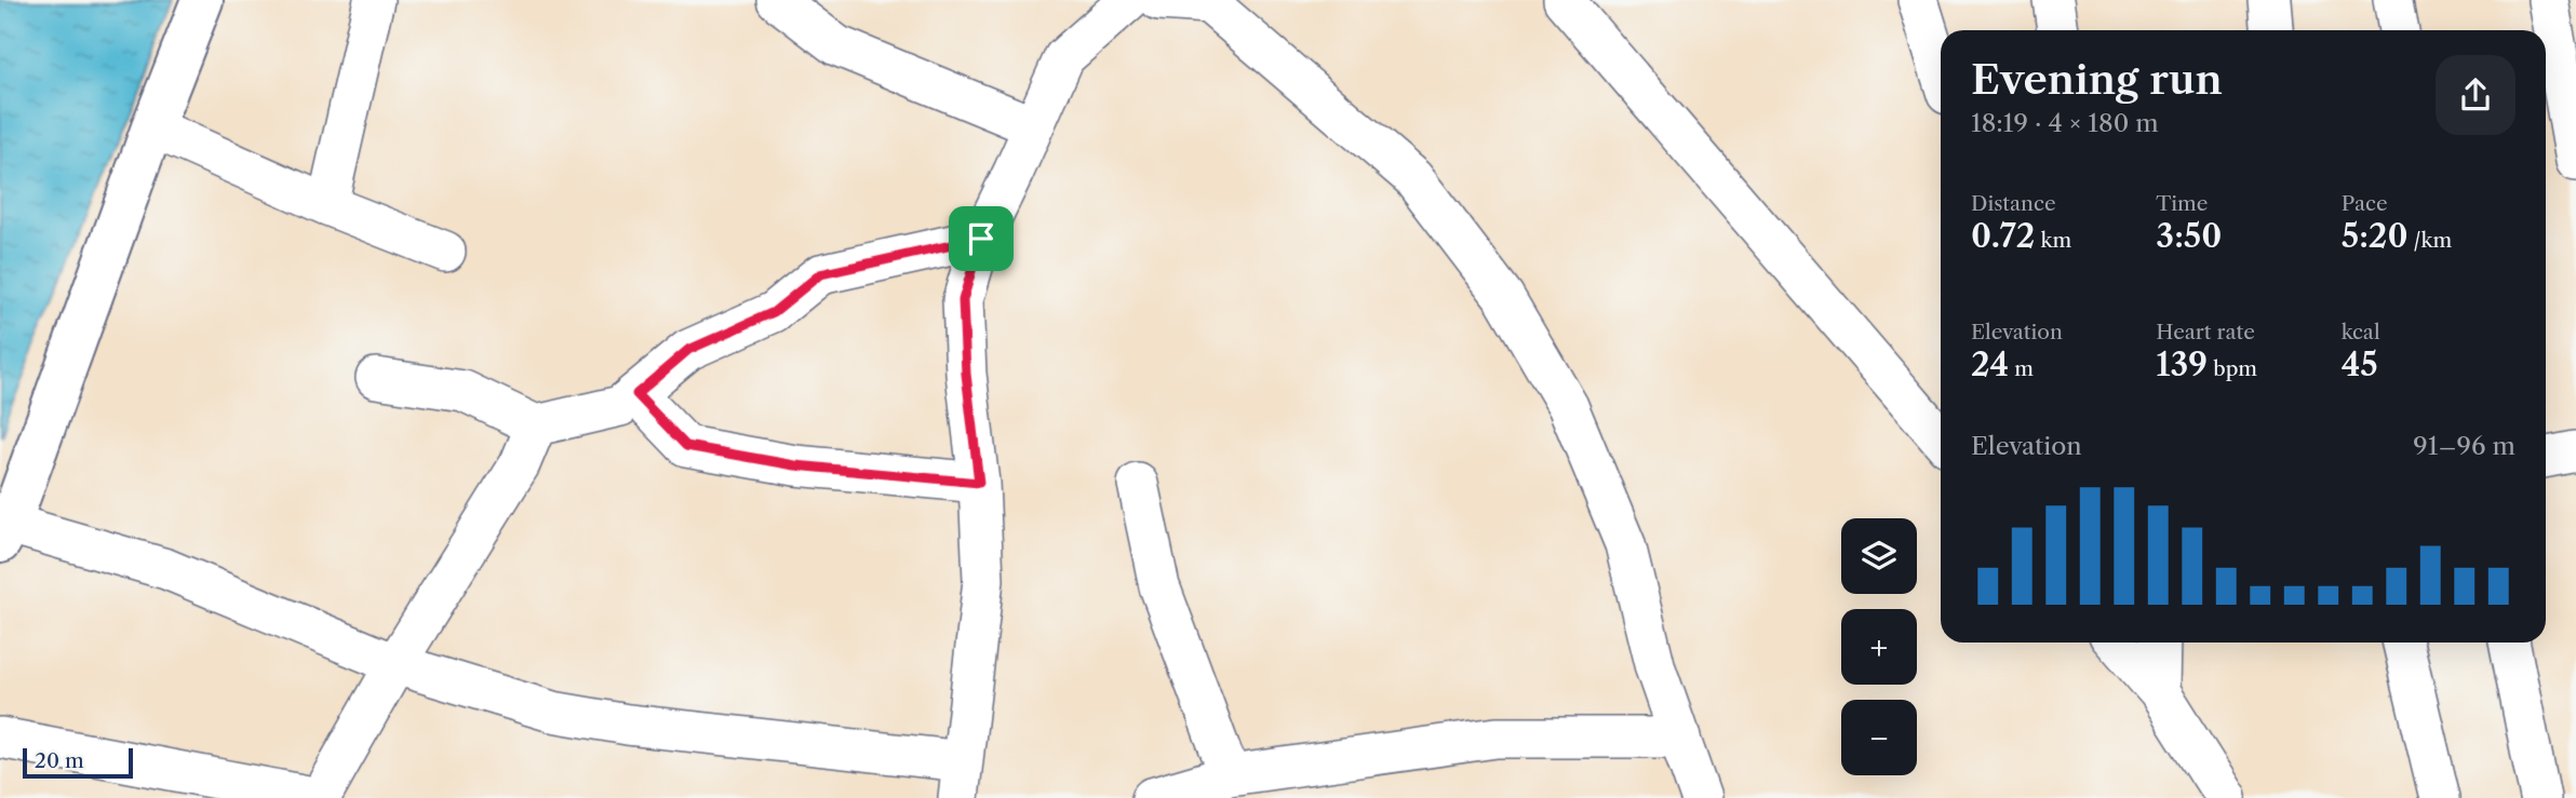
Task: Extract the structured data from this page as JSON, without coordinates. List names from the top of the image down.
{
  "scale_bar": "20 m",
  "page": {
    "heading": ["Evening run", "18:19 · 4 × 180 m"],
    "stats": [
      ["Distance", "0.72 km"],
      ["Time", "3:50"],
      ["Pace", "5:20 /km"],
      ["Elevation", "24 m"],
      ["Heart rate", "139 bpm"],
      ["kcal", "45"]
    ],
    "chart": ["Elevation", "91–96 m"],
    "map_buttons": ["+", "−"],
    "scale": "20 m"
  }
}
